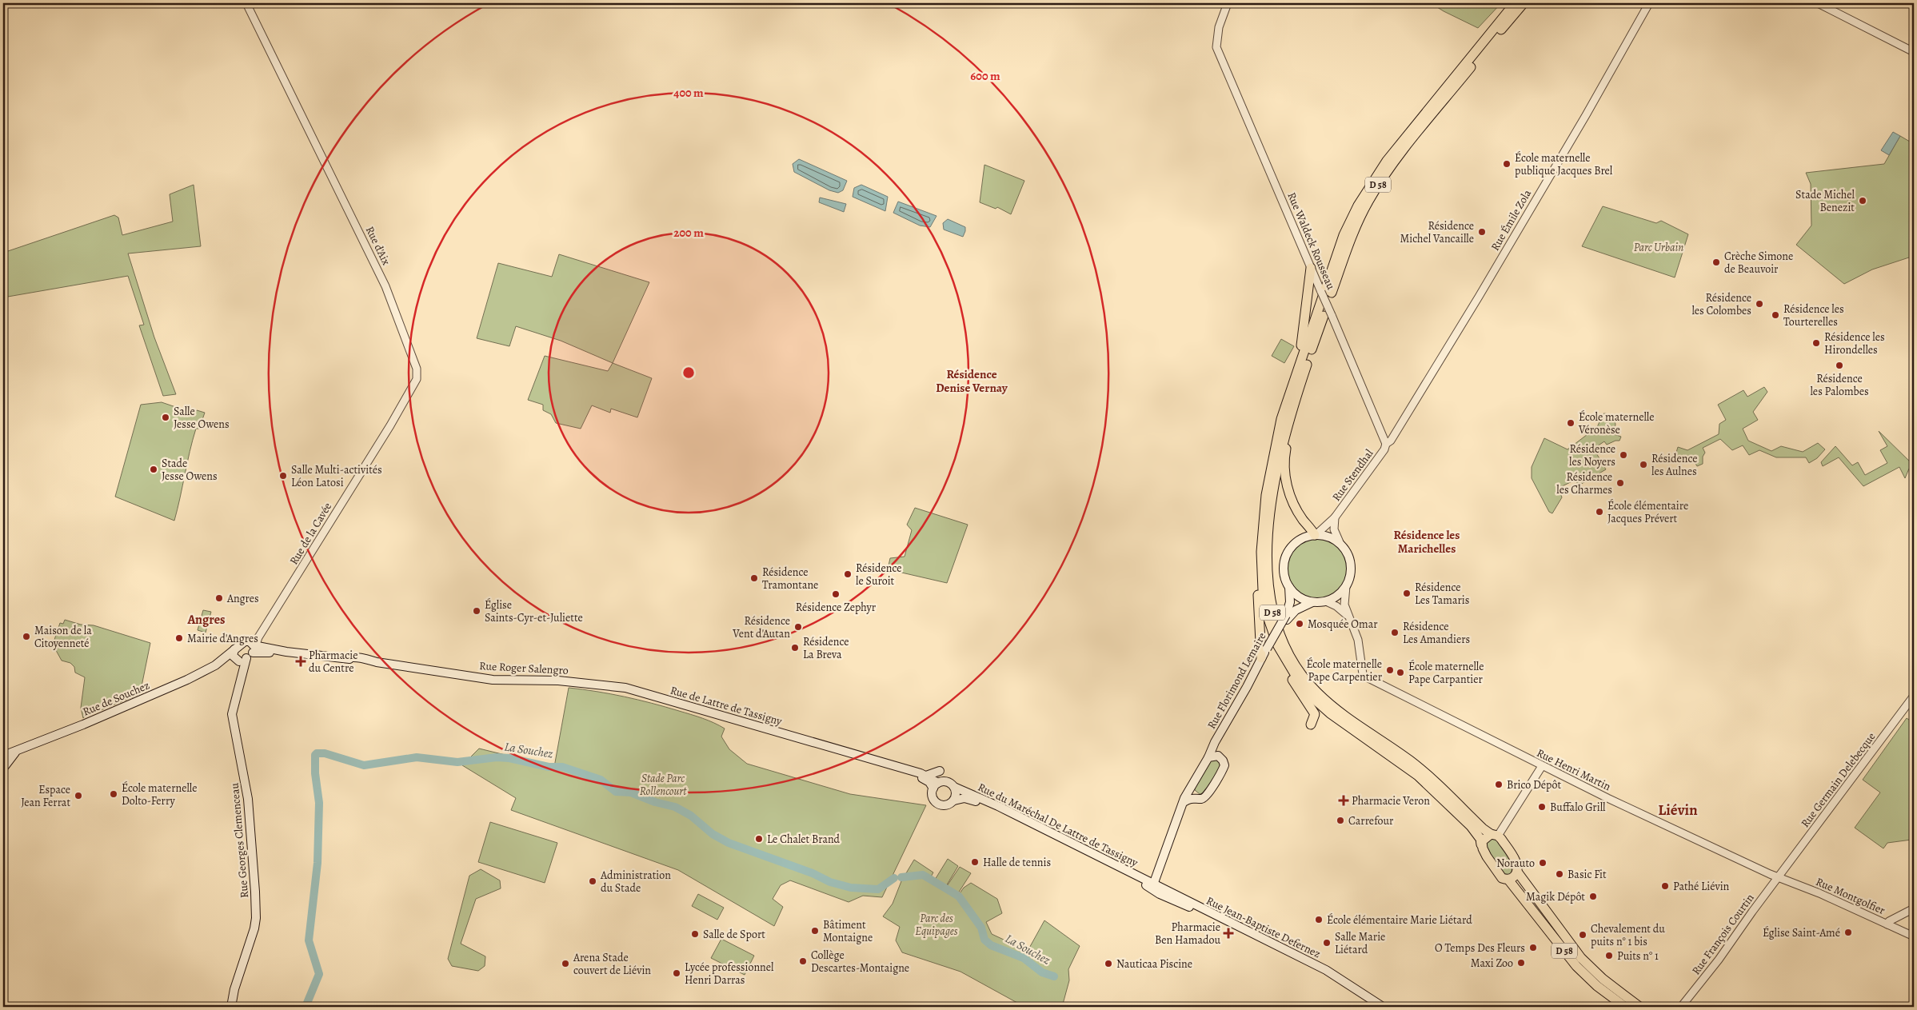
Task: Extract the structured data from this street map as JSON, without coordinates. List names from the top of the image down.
{
  "streets": {
    "main road": [
      "D 58",
      "Rue Roger Salengro",
      "Rue Florimond Lemaire",
      "Rue de Souchez",
      "Rue de Lattre de Tassigny",
      "Rue du Maréchal De Lattre de Tassigny",
      "Rue Georges Clemenceau",
      "Rue Jean-Baptiste Defernez"
    ],
    "street": [
      "Rue Émile Zola",
      "Rue Waldeck Rousseau",
      "Rue d'Aix",
      "Rue Stendhal",
      "Rue de la Cavée",
      "Rue Henri Martin",
      "Rue Germain Delebecque",
      "Rue Montgolfier",
      "Rue François Courtin"
    ]
  },
  "crossings": [
    ["Rue Émile Zola", "Rue Waldeck Rousseau"],
    ["Rue Émile Zola", "Rue Stendhal"],
    ["Rue Waldeck Rousseau", "Rue Stendhal"],
    ["Rue d'Aix", "Rue de la Cavée"],
    ["Rue de la Cavée", "Rue Roger Salengro"],
    ["Rue de la Cavée", "Rue de Souchez"],
    ["Rue de la Cavée", "Rue Georges Clemenceau"],
    ["Rue Roger Salengro", "Rue de Souchez"],
    ["Rue Roger Salengro", "Rue de Lattre de Tassigny"],
    ["Rue Roger Salengro", "Rue Georges Clemenceau"],
    ["Rue Florimond Lemaire", "Rue du Maréchal De Lattre de Tassigny"],
    ["Rue Florimond Lemaire", "Rue Jean-Baptiste Defernez"],
    ["Rue de Souchez", "Rue Georges Clemenceau"],
    ["Rue de Lattre de Tassigny", "Rue du Maréchal De Lattre de Tassigny"],
    ["Rue Henri Martin", "Rue Germain Delebecque"],
    ["Rue Henri Martin", "Rue Montgolfier"],
    ["Rue Henri Martin", "Rue François Courtin"],
    ["Rue Germain Delebecque", "Rue Montgolfier"],
    ["Rue Germain Delebecque", "Rue François Courtin"],
    ["Rue du Maréchal De Lattre de Tassigny", "Rue Jean-Baptiste Defernez"],
    ["Rue Montgolfier", "Rue François Courtin"]
  ],
  "districts": [
    "Résidence Denise Vernay",
    "Résidence les Marichelles",
    "Angres",
    "Liévin"
  ],
  "water": ["La Souchez"],
  "parks": ["Parc Urbain", "Stade Parc Rollencourt", "Parc des Equipages"],
  "places": {
    "other": [
      "École maternelle publique Jacques Brel",
      "Stade Michel Benezit",
      "Résidence Michel Vancaille",
      "Crèche Simone de Beauvoir",
      "Résidence les Colombes",
      "Résidence les Tourterelles",
      "Résidence les Hirondelles",
      "Résidence les Palombes",
      "Salle Jesse Owens",
      "École maternelle Véronèse",
      "Résidence les Noyers",
      "Résidence les Aulnes",
      "Stade Jesse Owens",
      "Salle Multi-activités Léon Latosi",
      "Résidence les Charmes",
      "École élémentaire Jacques Prévert",
      "Résidence le Suroit",
      "Résidence Tramontane",
      "Résidence Les Tamaris",
      "Résidence Zephyr",
      "Angres",
      "Église Saints-Cyr-et-Juliette",
      "Mosquée Omar",
      "Résidence Vent d'Autan",
      "Résidence Les Amandiers",
      "Maison de la Citoyenneté",
      "Mairie d'Angres",
      "Résidence La Breva",
      "École maternelle Pape Carpentier",
      "École maternelle Pape Carpantier",
      "Brico Dépôt",
      "École maternelle Dolto-Ferry",
      "Espace Jean Ferrat",
      "Buffalo Grill",
      "Carrefour",
      "Le Chalet Brand",
      "Halle de tennis",
      "Norauto",
      "Basic Fit",
      "Administration du Stade",
      "Pathé Liévin",
      "Magik Dépôt",
      "École élémentaire Marie Liétard",
      "Bâtiment Montaigne",
      "Église Saint-Amé",
      "Salle de Sport",
      "Chevalement du puits n° 1 bis",
      "Salle Marie Liétard",
      "O Temps Des Fleurs",
      "Puits n° 1",
      "Collège Descartes-Montaigne",
      "Maxi Zoo",
      "Arena Stade couvert de Liévin",
      "Nauticaa Piscine",
      "Lycée professionnel Henri Darras"
    ],
    "health": ["Pharmacie du Centre", "Pharmacie Veron", "Pharmacie Ben Hamadou"]
  },
  "rings": ["600 m", "400 m", "200 m"]
}
